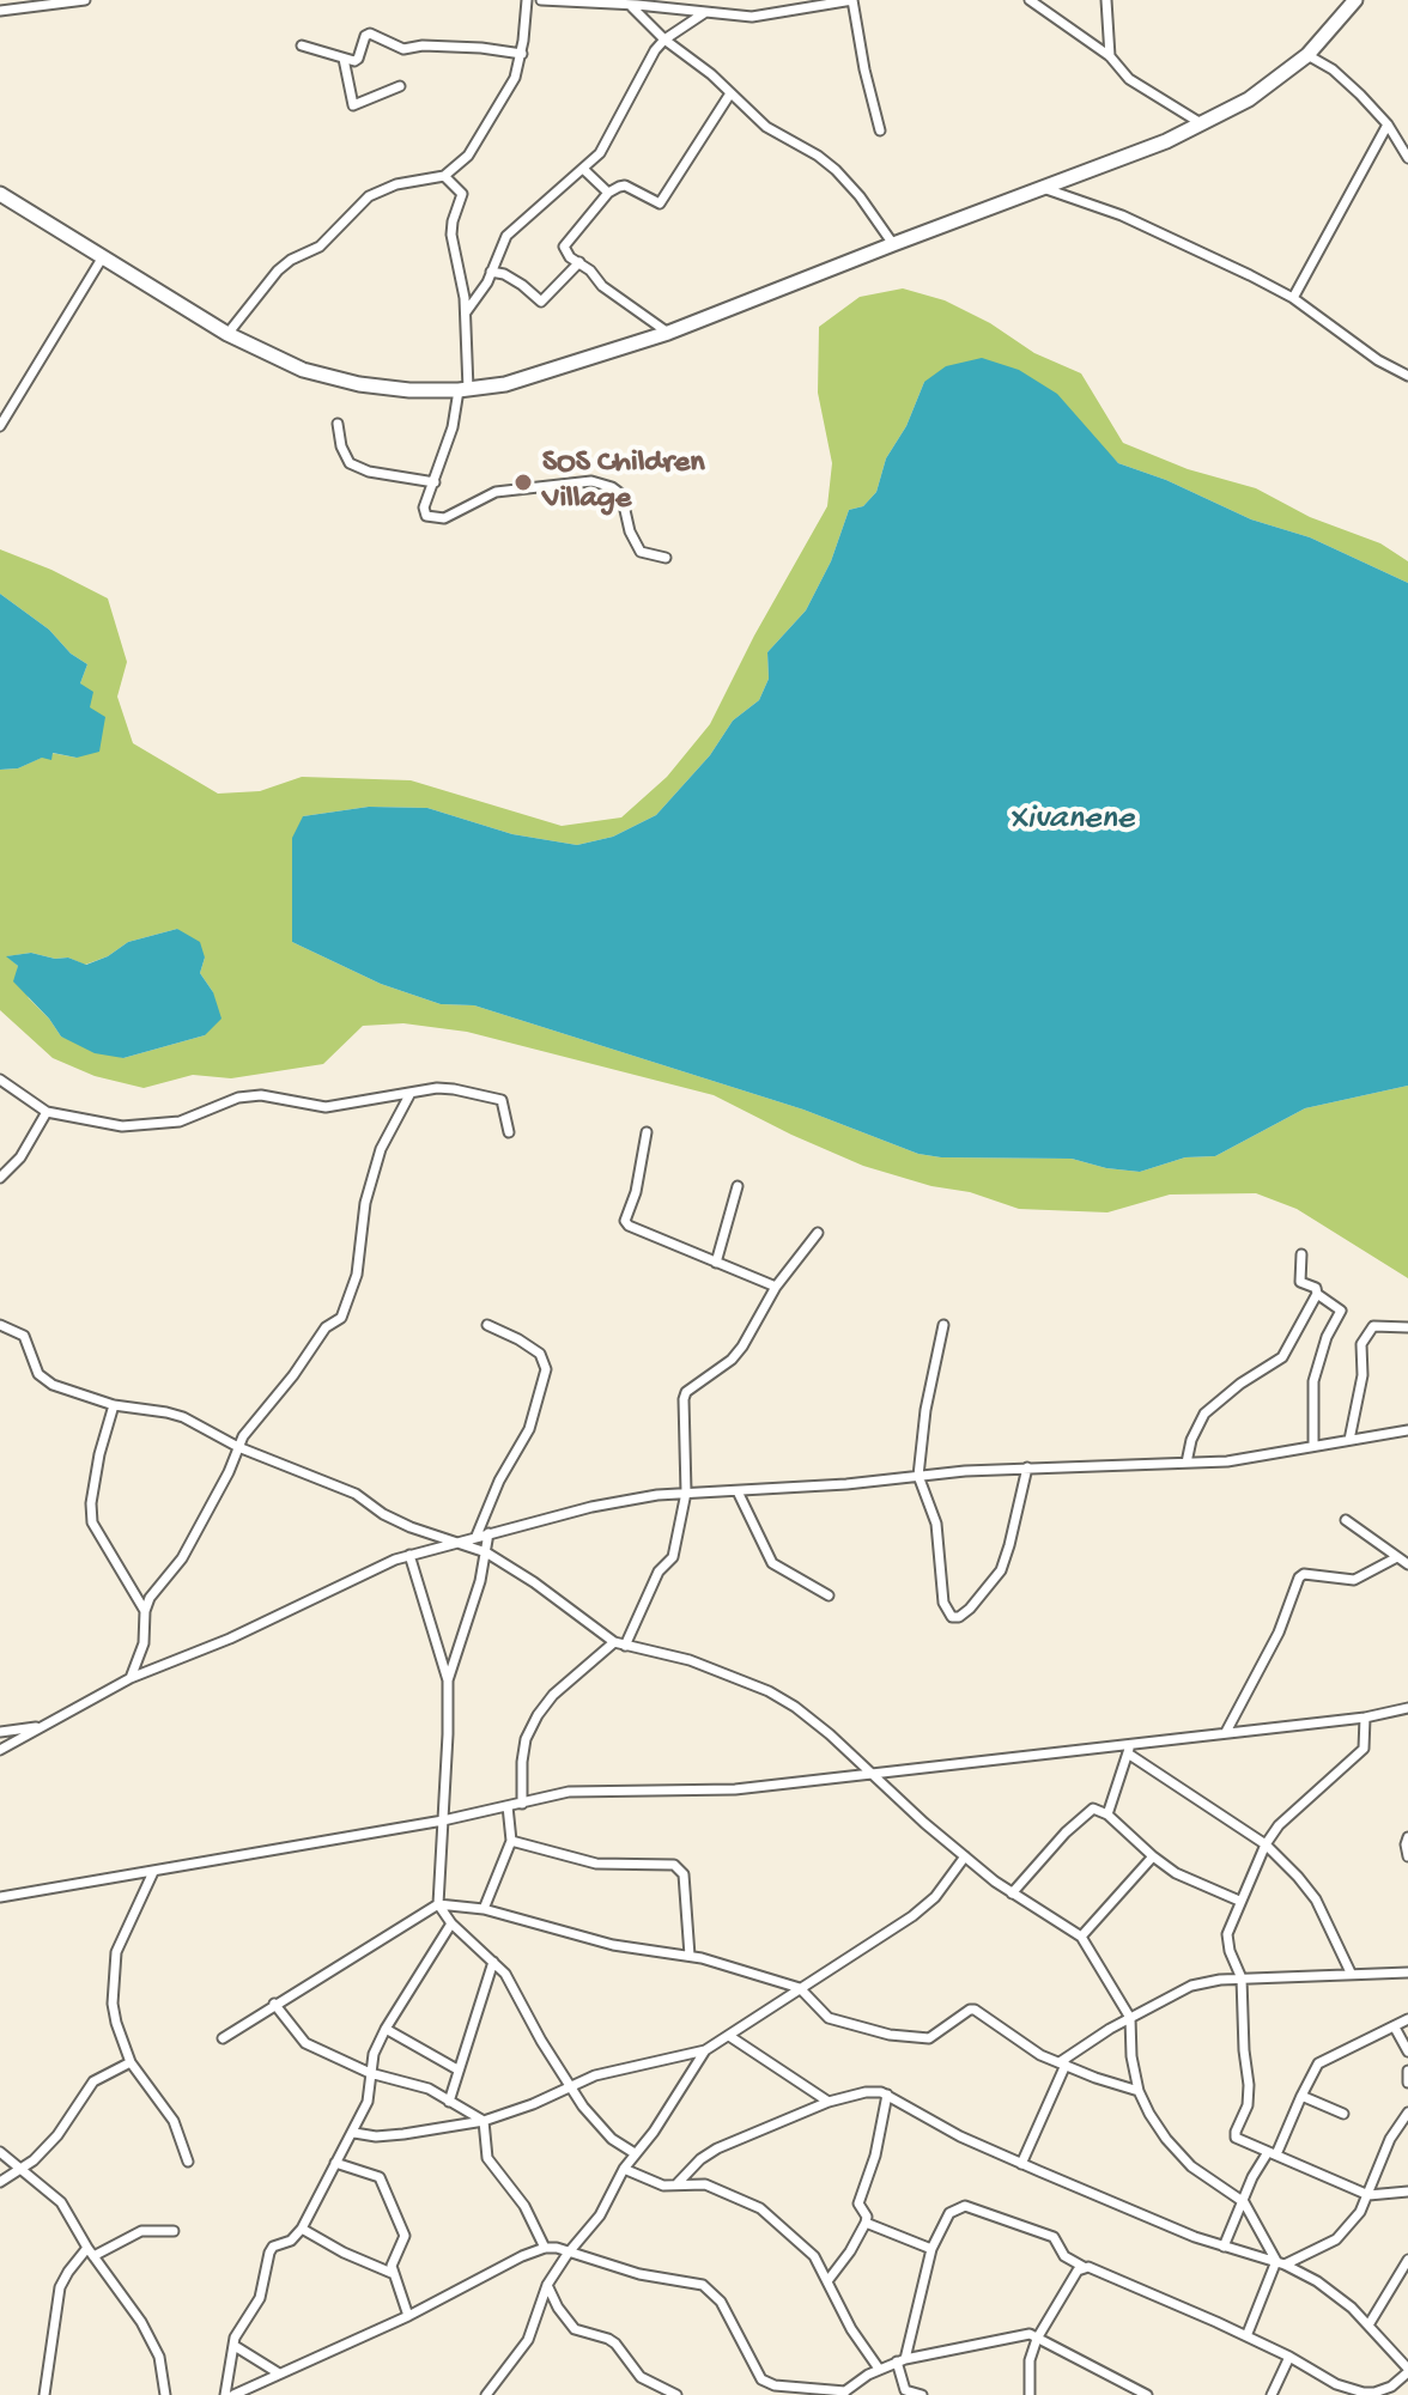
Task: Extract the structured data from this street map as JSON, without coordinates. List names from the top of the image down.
{
  "water": ["Xivanene"],
  "places": ["SOS Children Village"]
}
